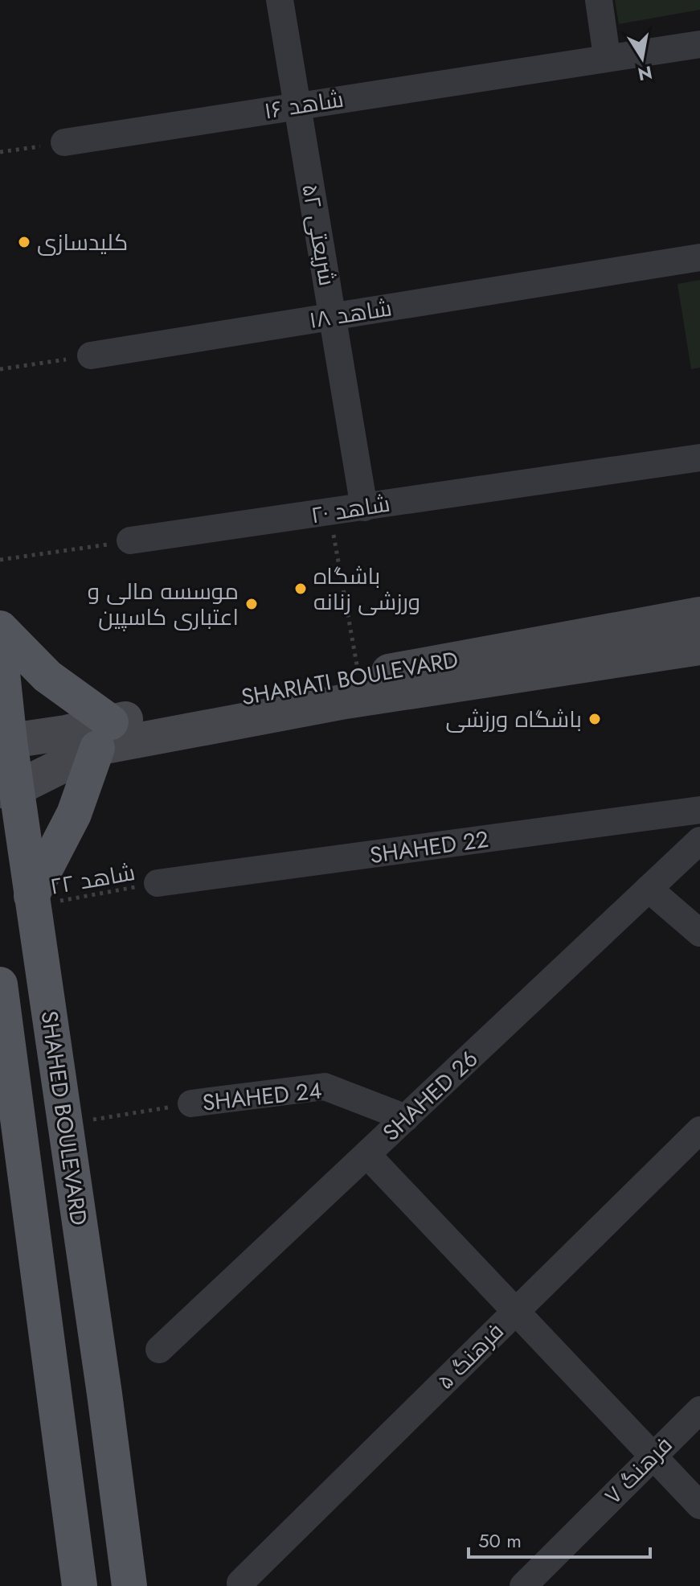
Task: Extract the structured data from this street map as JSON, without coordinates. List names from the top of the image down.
{
  "streets": {
    "main road": ["SHARIATI BOULEVARD", "SHAHED BOULEVARD"],
    "street": [
      "شاهد ۱۶",
      "شریعتی ۵۲",
      "شاهد ۱۸",
      "شاهد ۲۰",
      "SHAHED 22",
      "SHAHED 26",
      "SHAHED 24",
      "فرهنگ ۵",
      "فرهنگ ۷"
    ],
    "path": ["شاهد ۲۲"]
  },
  "crossings": [
    ["شاهد ۱۶", "شریعتی ۵۲"],
    ["شریعتی ۵۲", "شاهد ۱۸"],
    ["شریعتی ۵۲", "شاهد ۲۰"],
    ["SHARIATI BOULEVARD", "SHAHED BOULEVARD"],
    ["SHAHED 22", "شاهد ۲۲"],
    ["شاهد ۲۲", "SHAHED BOULEVARD"],
    ["SHAHED 26", "SHAHED 24"]
  ],
  "places": [
    "کلیدسازی",
    "باشگاه ورزشی زنانه",
    "موسسه مالی و اعتباری کاسپین",
    "باشگاه ورزشی"
  ],
  "scale_bar": "50 m",
  "north": "bottom"
}
